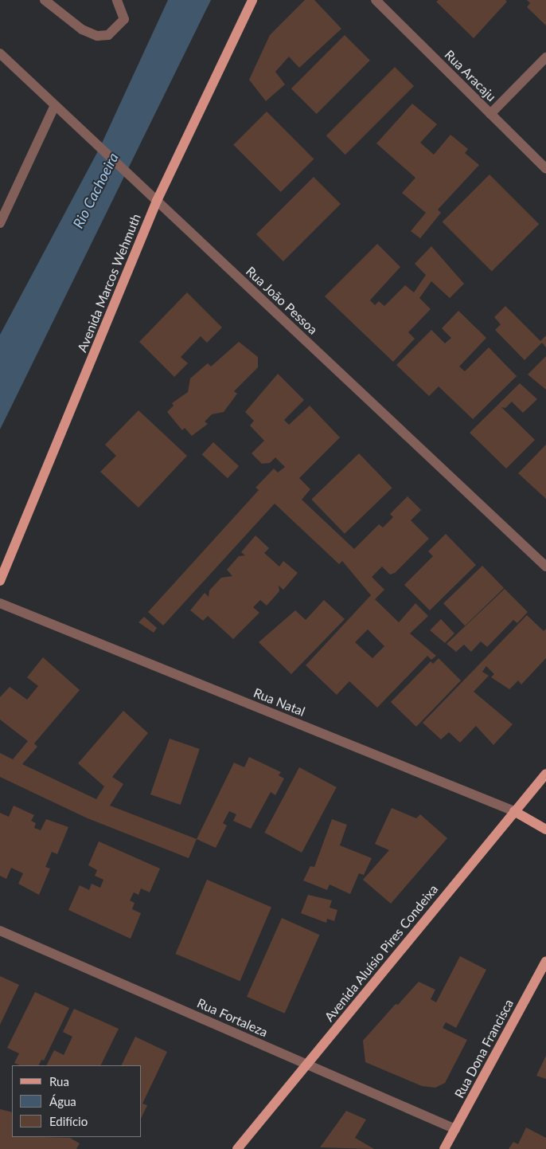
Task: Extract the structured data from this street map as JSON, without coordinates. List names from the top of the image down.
{
  "streets": {
    "main road": [
      "Avenida Marcos Wehmuth",
      "Rua Natal",
      "Avenida Aluísio Pires Condeixa",
      "Rua Dona Francisca"
    ],
    "street": ["Rua Aracaju", "Rua João Pessoa", "Rua Fortaleza"]
  },
  "crossings": [
    ["Avenida Marcos Wehmuth", "Rua João Pessoa"],
    ["Rua Natal", "Avenida Aluísio Pires Condeixa"],
    ["Avenida Aluísio Pires Condeixa", "Rua Fortaleza"],
    ["Rua Fortaleza", "Rua Dona Francisca"]
  ],
  "water": ["Rio Cachoeira"],
  "legend": ["Rua", "Água", "Edifício"]
}
